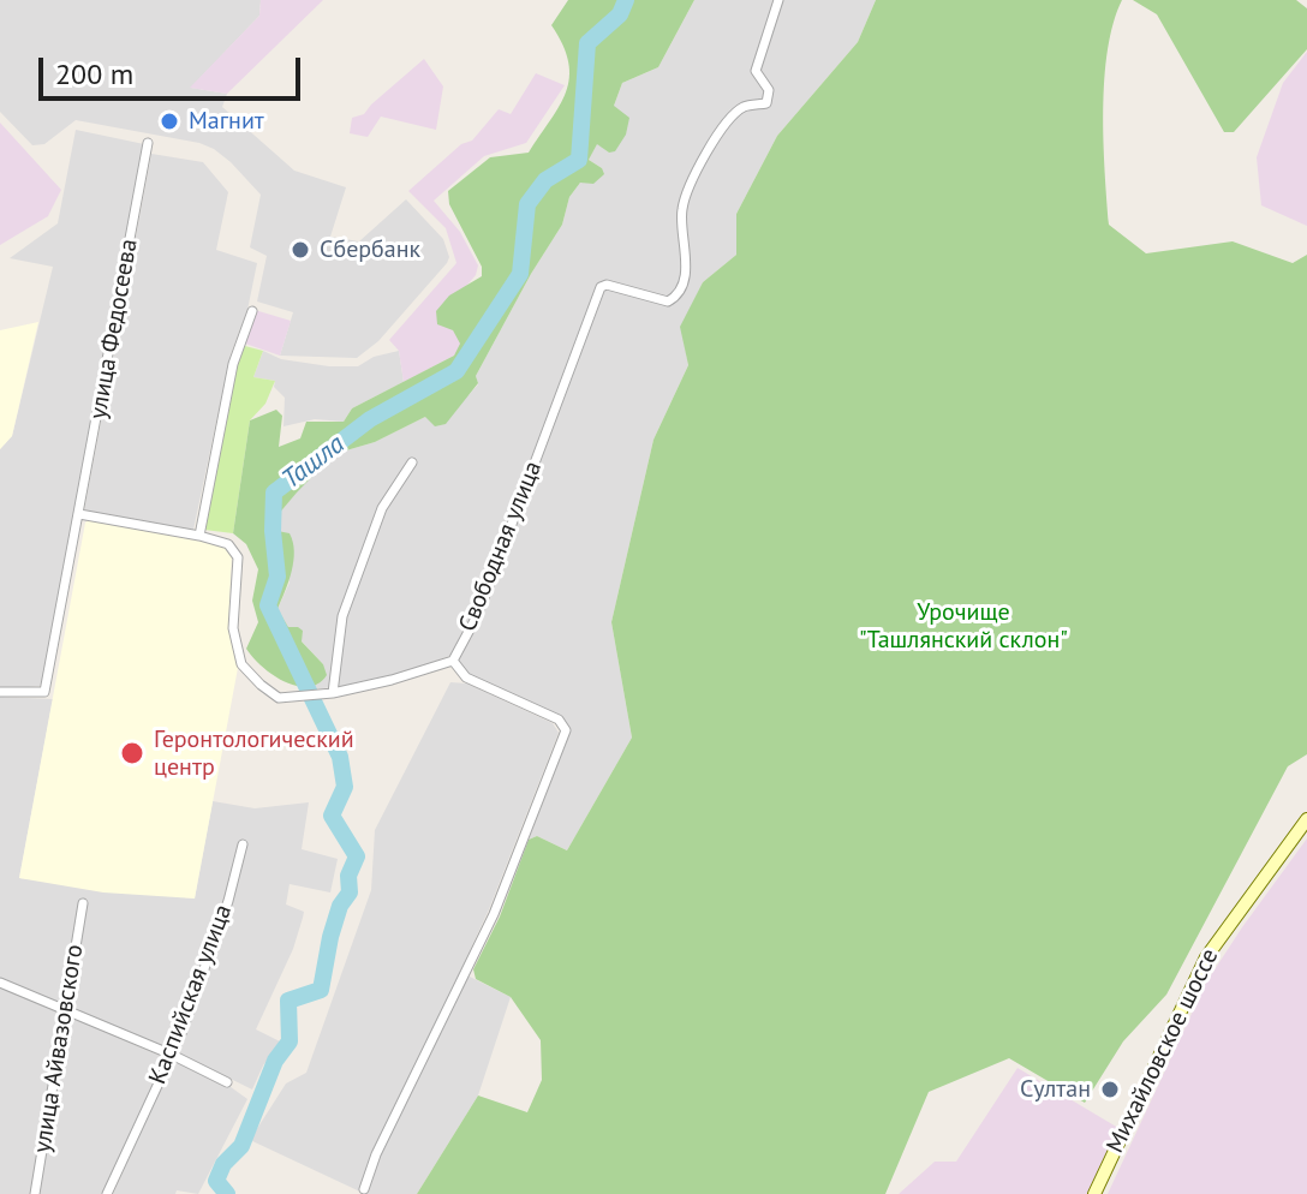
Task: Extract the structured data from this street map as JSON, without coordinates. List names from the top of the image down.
{
  "streets": {
    "main road": ["Михайловское шоссе"],
    "street": [
      "улица Федосеева",
      "Свободная улица",
      "Каспийская улица",
      "улица Айвазовского"
    ]
  },
  "water": ["Ташла"],
  "parks": ["Урочище \"Ташлянский склон\""],
  "places": [
    "Магнит",
    "Сбербанк",
    "Геронтологический центр",
    "Султан"
  ],
  "scale_bar": "200 m"
}
